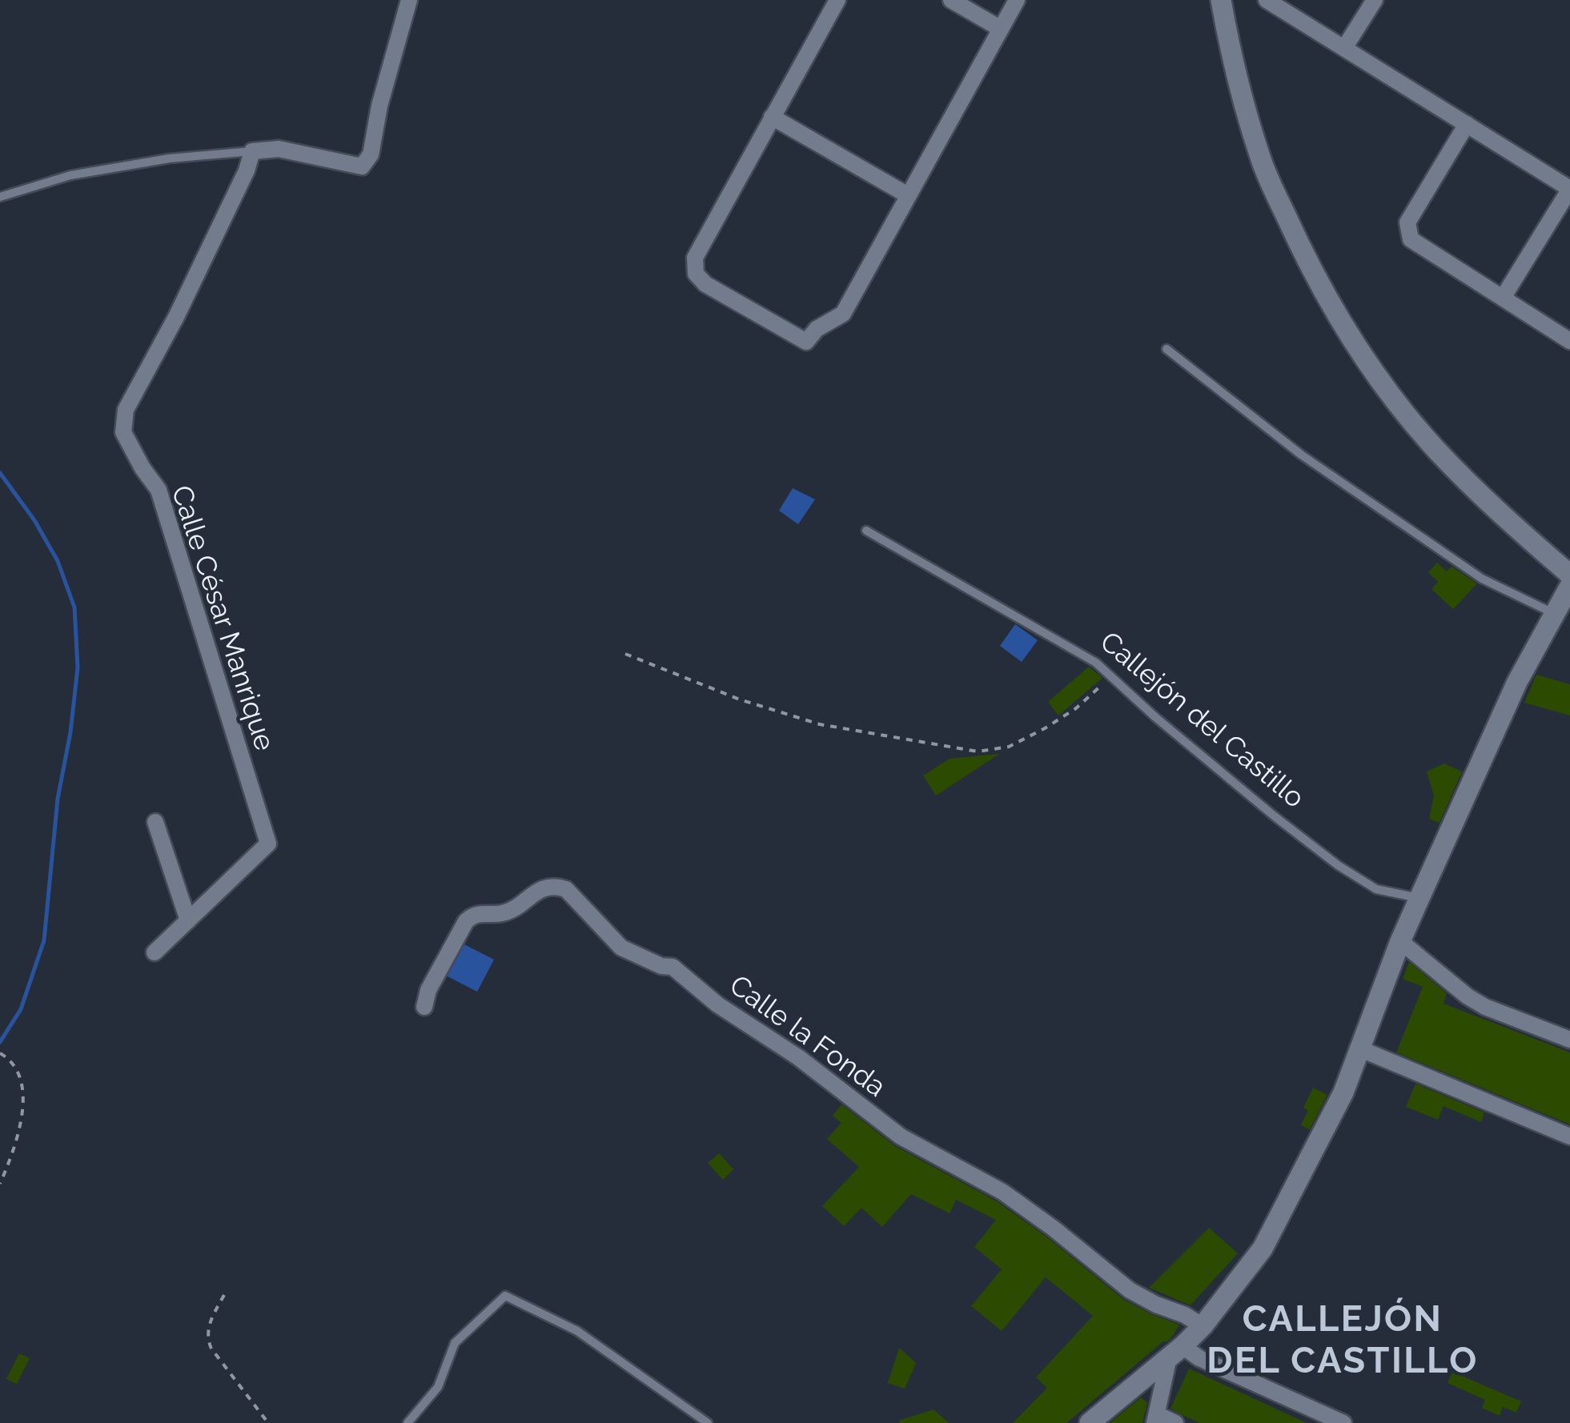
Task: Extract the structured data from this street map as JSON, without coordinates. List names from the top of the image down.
{
  "streets": {
    "street": ["Calle César Manrique", "Calle la Fonda"],
    "lane": ["Callejón del Castillo"]
  },
  "districts": ["CALLEJÓN DEL CASTILLO"]
}
